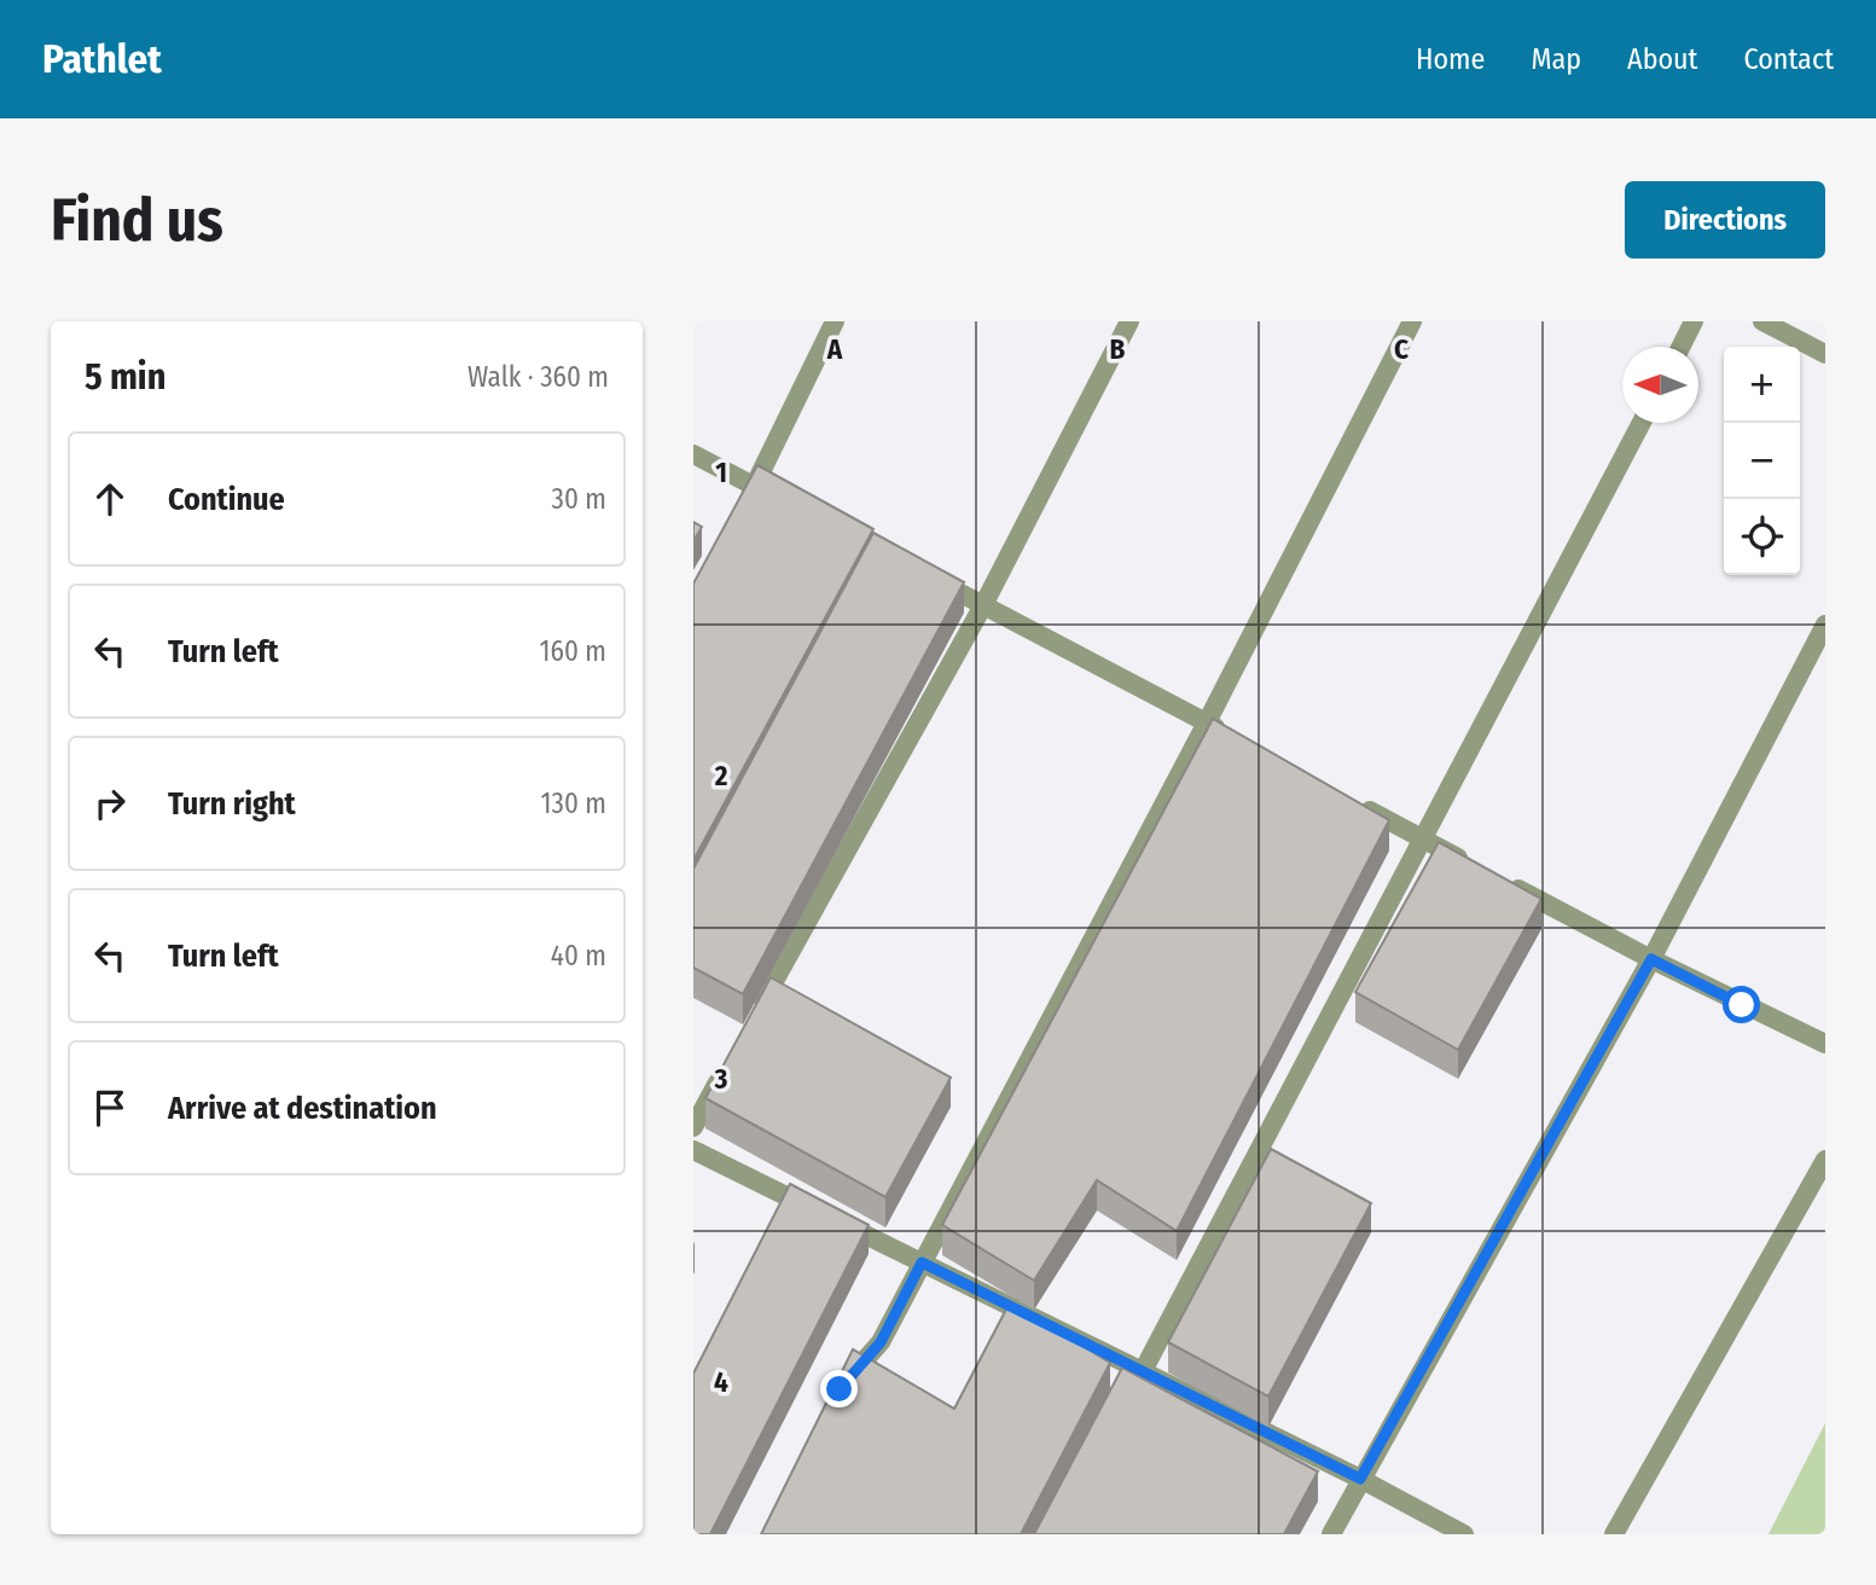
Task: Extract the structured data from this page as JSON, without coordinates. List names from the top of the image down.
{
  "north": "left",
  "page": {
    "header": "Pathlet",
    "nav": [
      "Home",
      "Map",
      "About",
      "Contact"
    ],
    "buttons": "Directions",
    "title": "Find us",
    "heading": ["5 min", "Walk · 360 m"],
    "map_buttons": ["+", "−"],
    "list": [
      ["Continue", "30 m"],
      ["Turn left", "160 m"],
      ["Turn right", "130 m"],
      ["Turn left", "40 m"],
      "Arrive at destination"
    ]
  },
  "grid": {
    "columns": ["A", "B", "C"],
    "rows": [
      "1",
      "2",
      "3",
      "4"
    ]
  }
}
